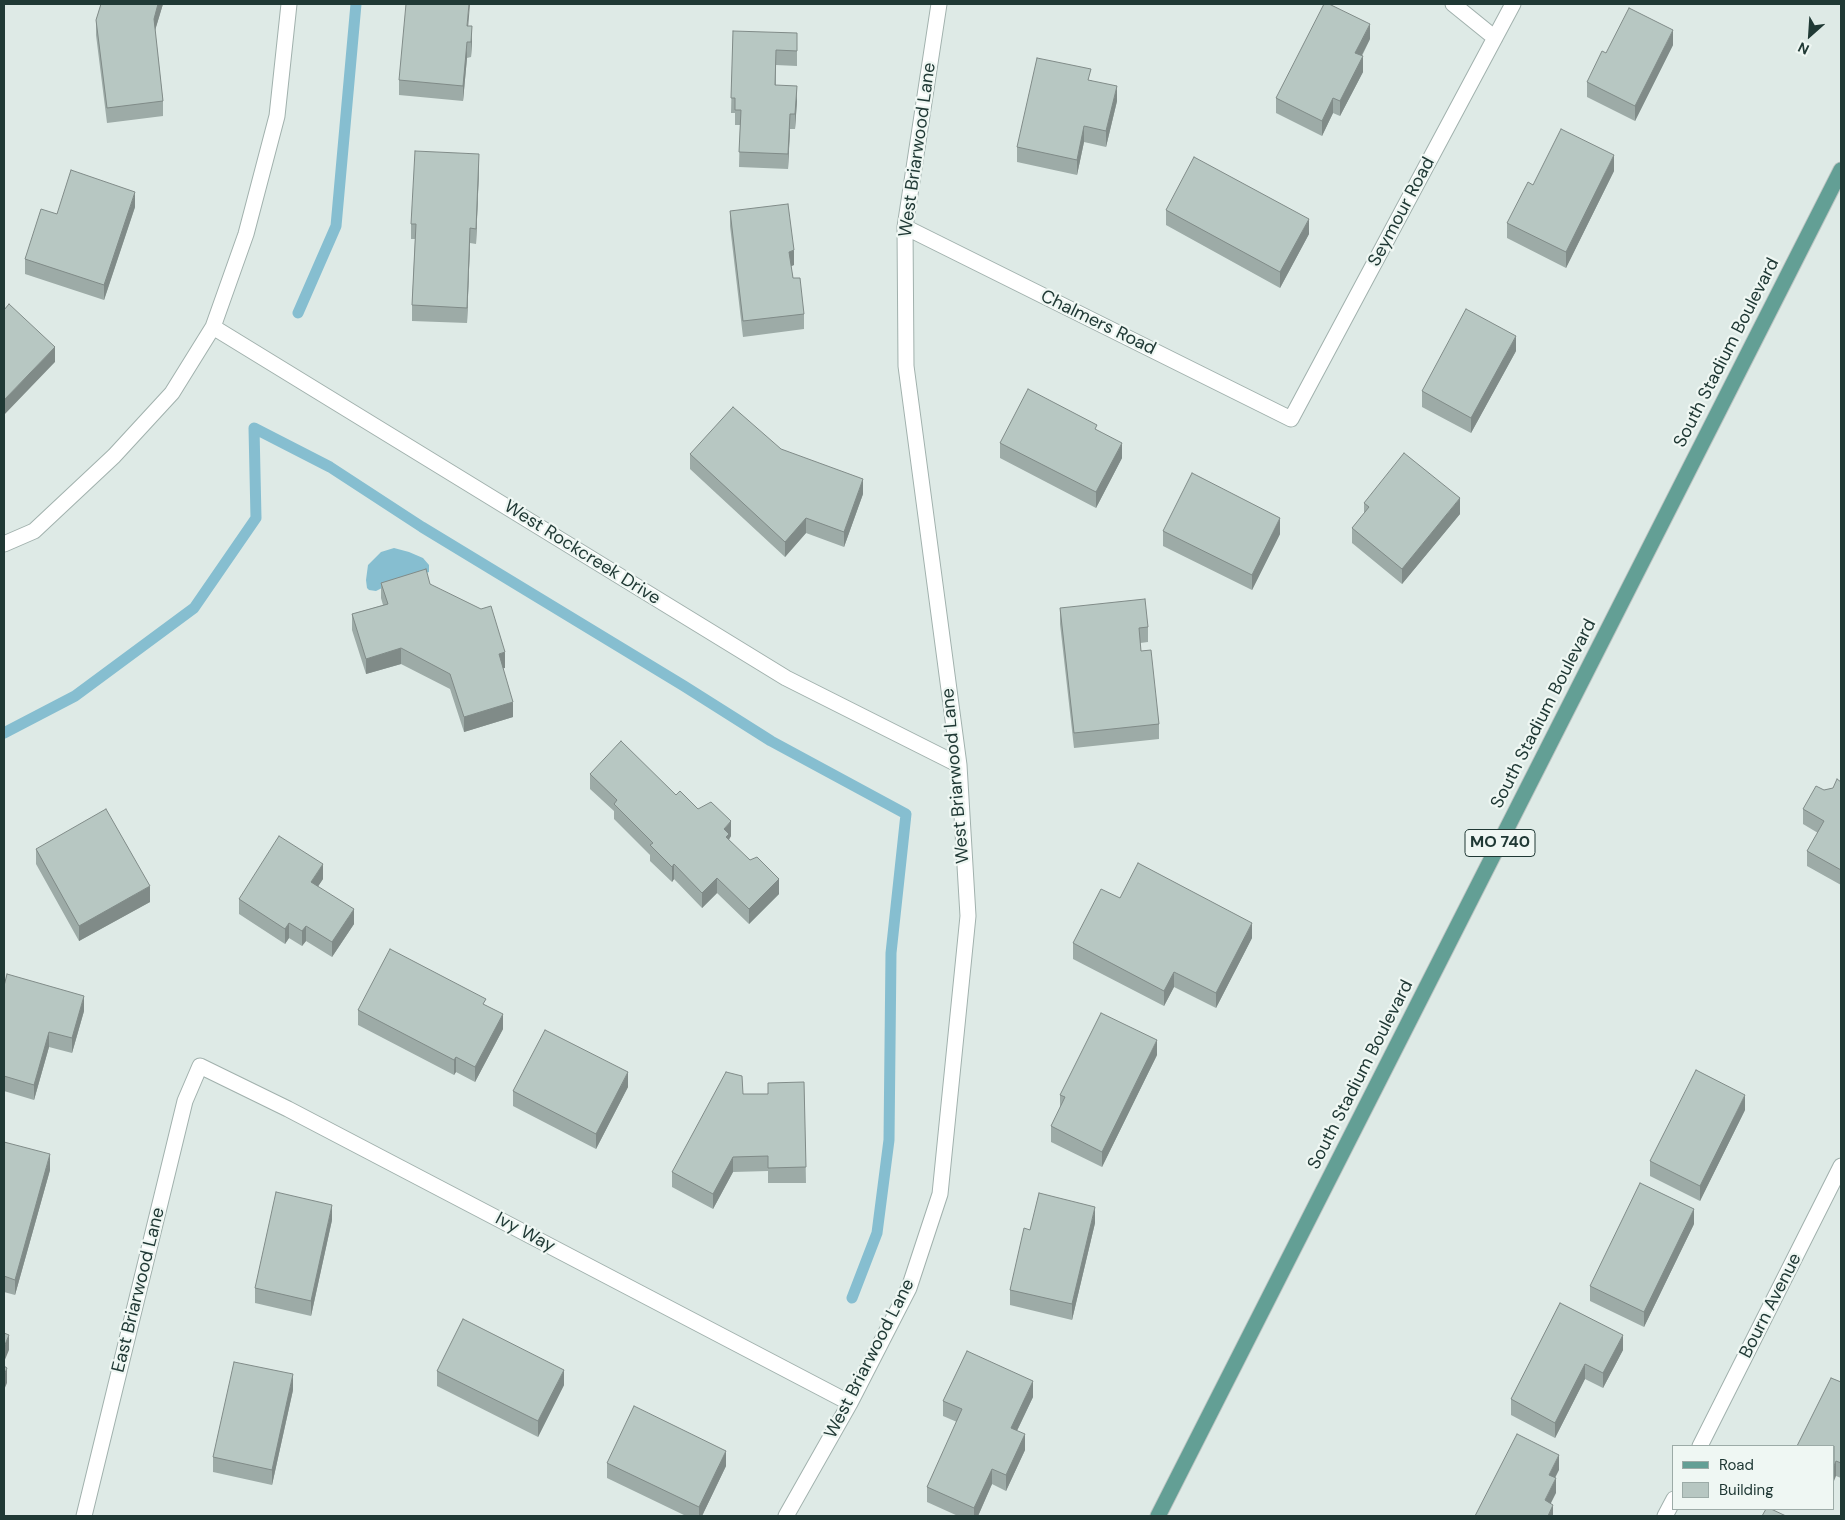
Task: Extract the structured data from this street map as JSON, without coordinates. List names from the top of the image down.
{
  "streets": {
    "main road": ["South Stadium Boulevard", "MO 740"],
    "street": [
      "West Briarwood Lane",
      "Seymour Road",
      "Chalmers Road",
      "West Rockcreek Drive",
      "Ivy Way",
      "East Briarwood Lane",
      "Bourn Avenue"
    ]
  },
  "crossings": [
    ["West Briarwood Lane", "Chalmers Road"],
    ["West Briarwood Lane", "West Rockcreek Drive"],
    ["West Briarwood Lane", "Ivy Way"],
    ["Seymour Road", "Chalmers Road"],
    ["Ivy Way", "East Briarwood Lane"]
  ],
  "legend": ["Road", "Building"],
  "north": "bottom left"
}
